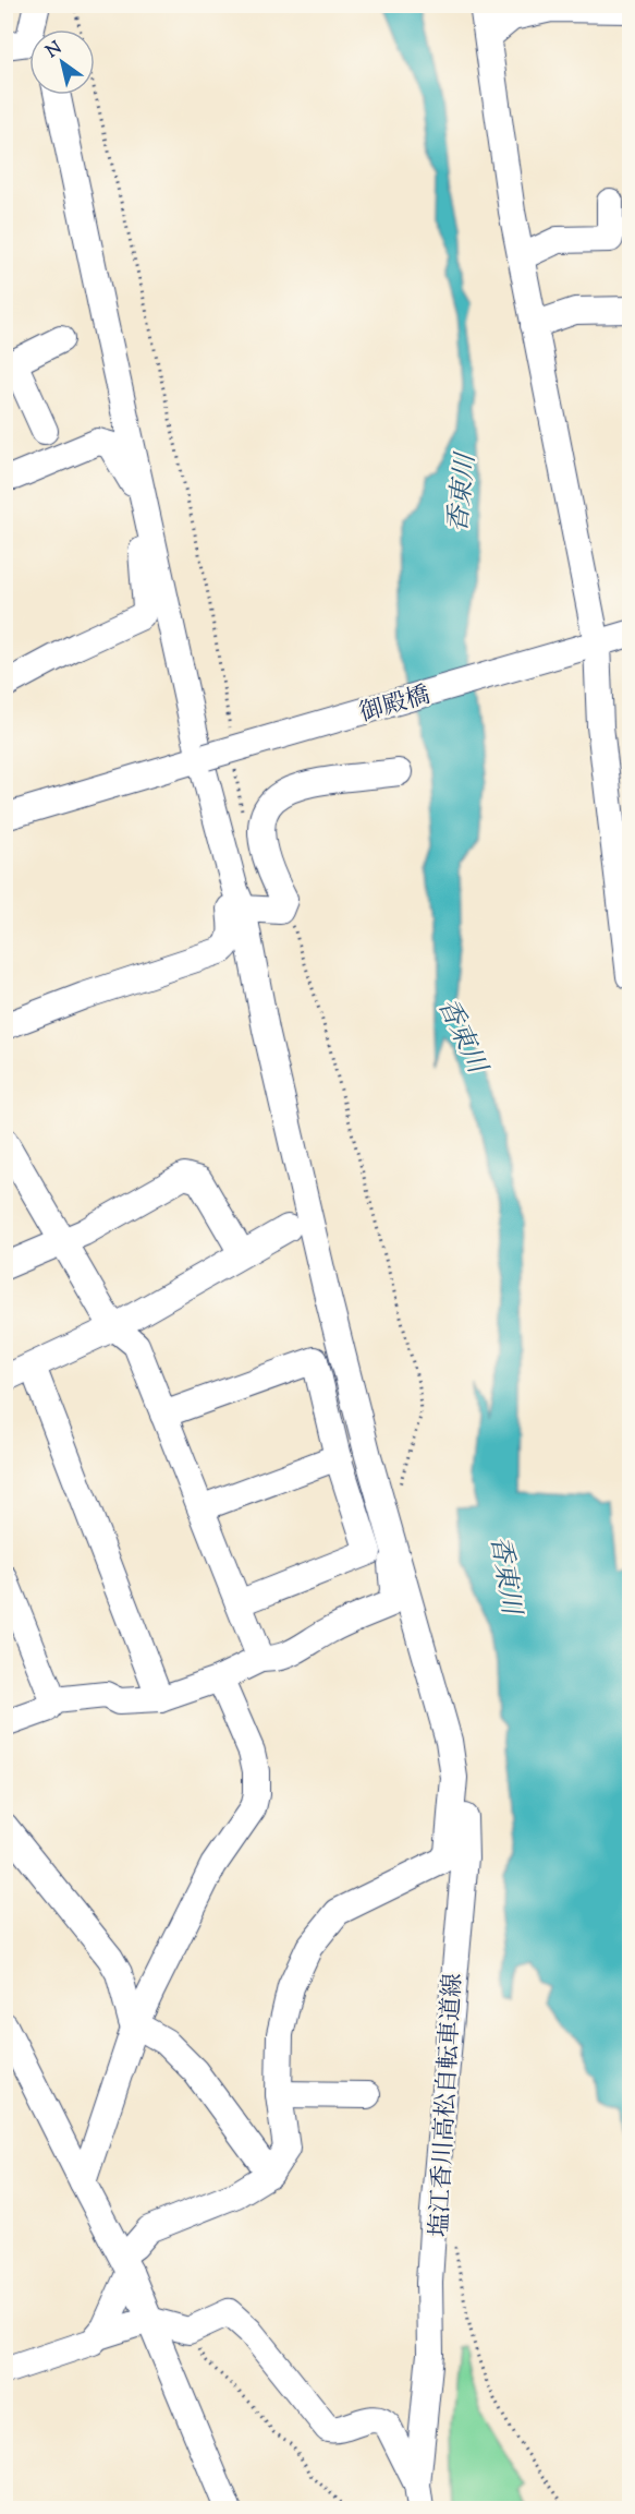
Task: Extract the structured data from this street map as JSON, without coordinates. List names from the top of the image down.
{
  "streets": {
    "street": ["御殿橋"],
    "path": ["塩江香川高松自転車道線"]
  },
  "water": ["香東川"],
  "north": "top left"
}
